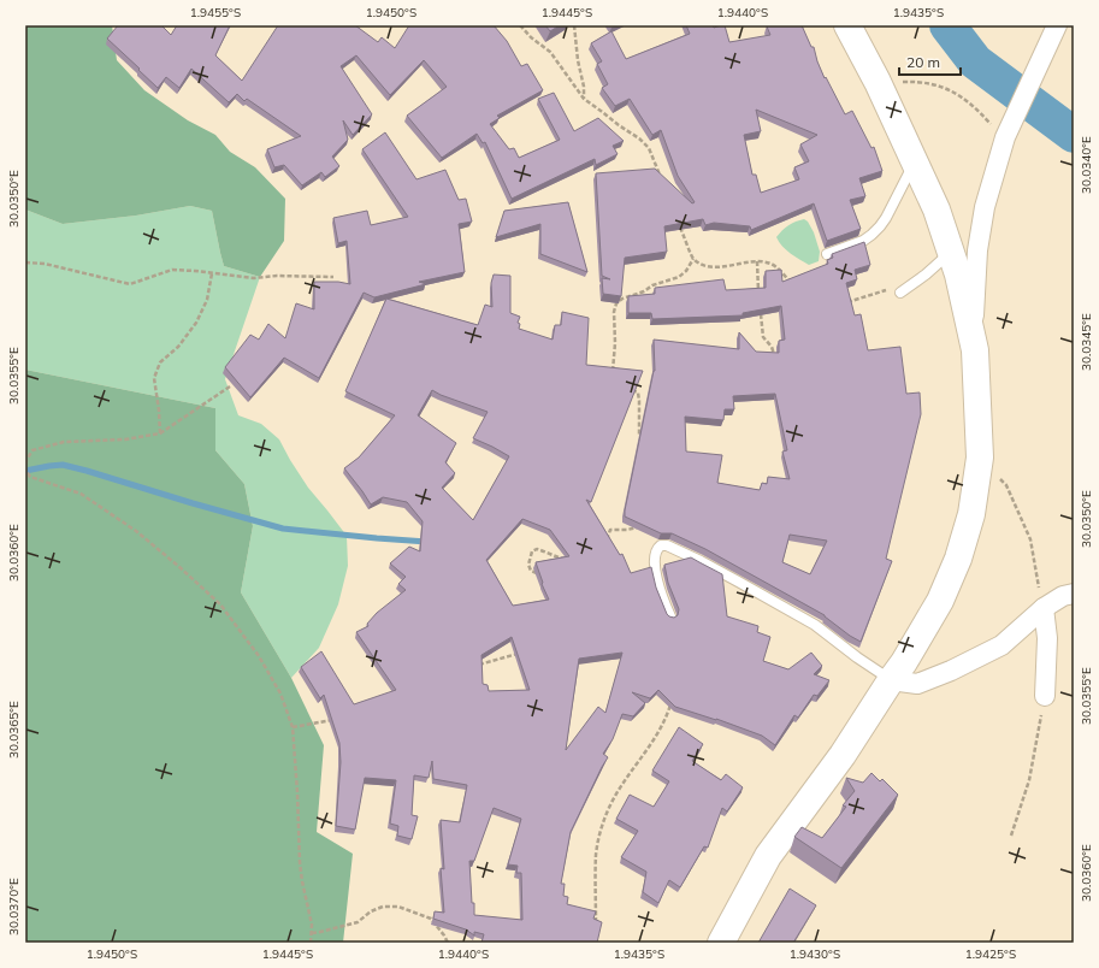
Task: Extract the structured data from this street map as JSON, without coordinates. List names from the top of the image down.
{
  "scale_bar": "20 m",
  "coordinates": [
    "1.9455°S",
    "1.9450°S",
    "1.9445°S",
    "1.9440°S",
    "1.9435°S",
    "30.0340°E",
    "30.0350°E",
    "30.0345°E",
    "30.0355°E",
    "30.0360°E",
    "30.0365°E",
    "30.0370°E",
    "1.9430°S",
    "1.9425°S"
  ]
}
